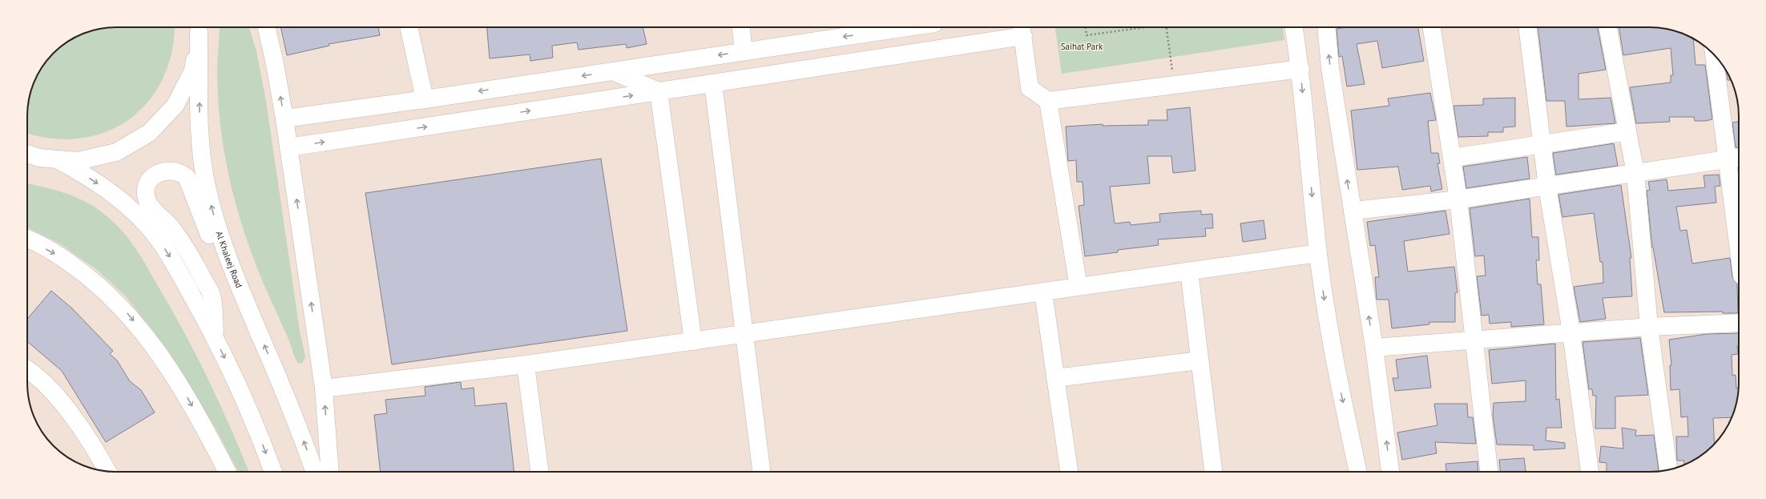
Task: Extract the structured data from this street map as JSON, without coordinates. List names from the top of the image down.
{
  "streets": {
    "street": ["Al Khaleej Road"]
  },
  "parks": ["Saihat Park"]
}
